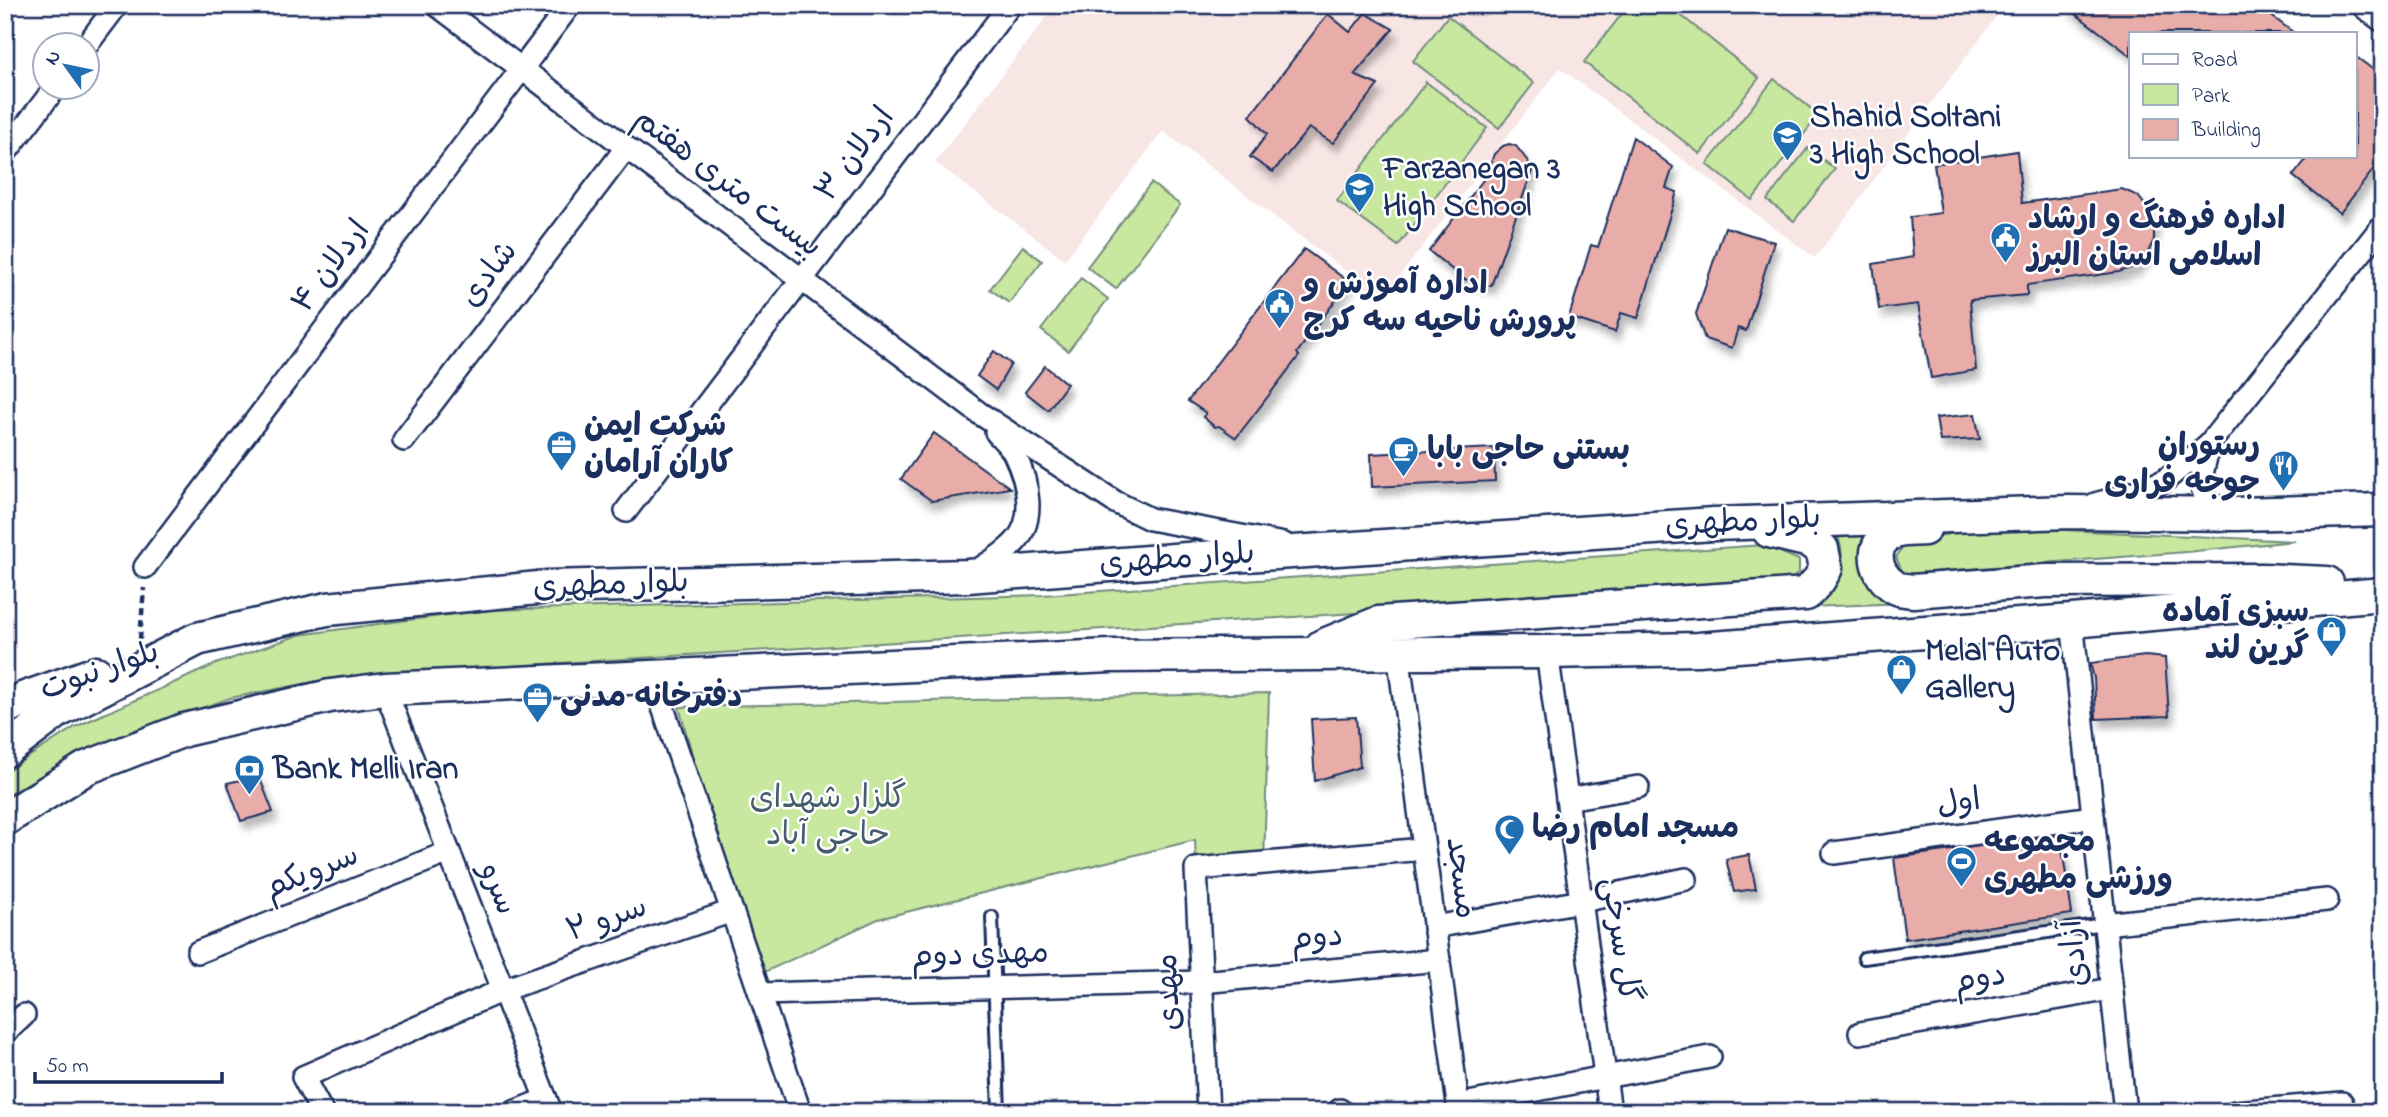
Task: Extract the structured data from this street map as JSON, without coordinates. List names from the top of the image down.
{
  "streets": {
    "main road": ["بلوار مطهری", "بلوار نبوت"],
    "street": [
      "اردلان ۳",
      "بیست متری هفتم",
      "اردلان ۴",
      "شادی",
      "اول",
      "سرویکم",
      "مسجد",
      "سرو",
      "سرو ۲",
      "دوم",
      "گل سرخی",
      "آزادی",
      "مهدی دوم",
      "مهدی"
    ]
  },
  "crossings": [
    ["اردلان ۳", "بیست متری هفتم"],
    ["بیست متری هفتم", "اردلان ۴"],
    ["بیست متری هفتم", "شادی"],
    ["بلوار مطهری", "بلوار نبوت"],
    ["اول", "آزادی"],
    ["سرویکم", "سرو"],
    ["مسجد", "دوم"],
    ["مسجد", "مهدی"],
    ["سرو", "سرو ۲"],
    ["دوم", "آزادی"],
    ["دوم", "مهدی دوم"],
    ["دوم", "مهدی"],
    ["مهدی دوم", "مهدی"]
  ],
  "parks": ["گلزار شهدای حاجی آباد"],
  "places": {
    "school or university": ["Shahid Soltani 3 High School", "Farzanegan 3 High School"],
    "public building": ["اداره فرهنگ و ارشاد اسلامی استان البرز", "اداره آموزش و پرورش ناحیه سه کرج"],
    "office": ["شرکت ایمن کاران آرامان", "دفترخانه مدنی"],
    "cafe": ["بستنی حاجی بابا"],
    "restaurant": ["رستوران جوجه فراری"],
    "shop": ["سبزی آماده گرین لند", "Melal Auto Gallery"],
    "bank": ["Bank Melli Iran"],
    "mosque": ["مسجد امام رضا"],
    "sports": ["مجموعه ورزشی مطهری"]
  },
  "legend": ["Road", "Park", "Building"],
  "scale_bar": "50 m",
  "north": "top left"
}
